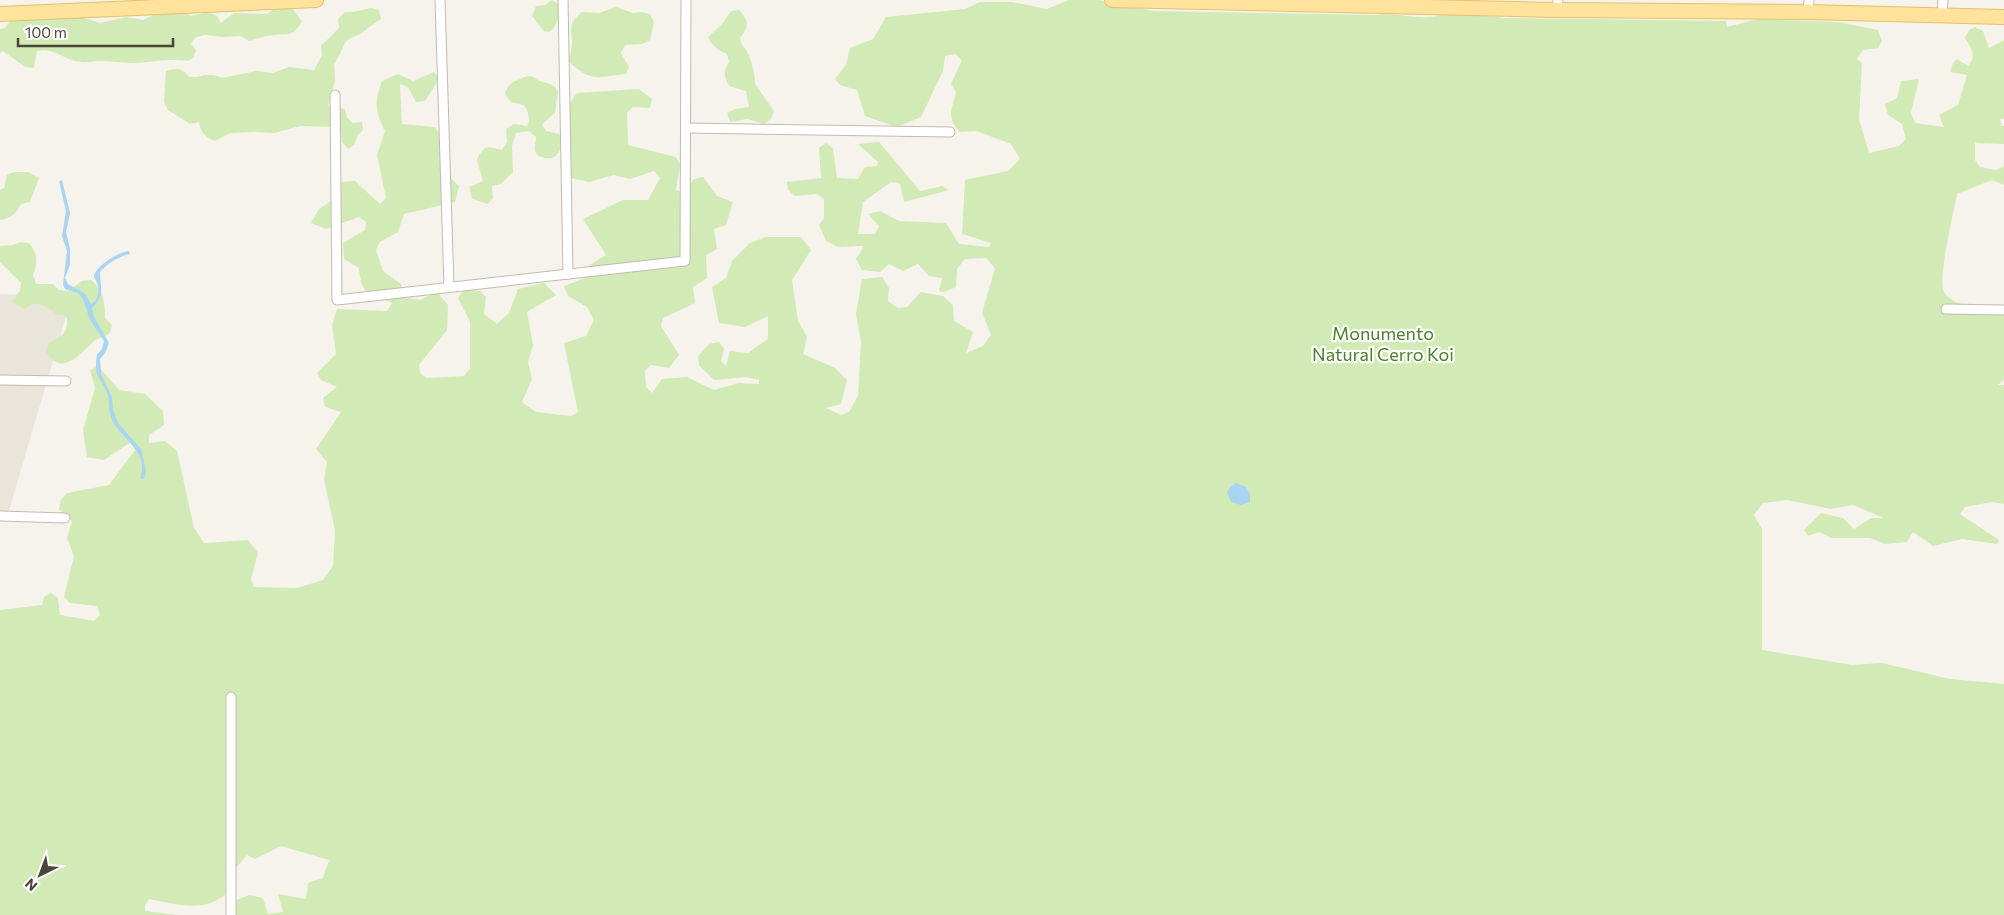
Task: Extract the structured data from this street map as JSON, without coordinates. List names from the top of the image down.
{
  "parks": ["Monumento Natural Cerro Koi"],
  "scale_bar": "100 m",
  "north": "bottom left"
}
